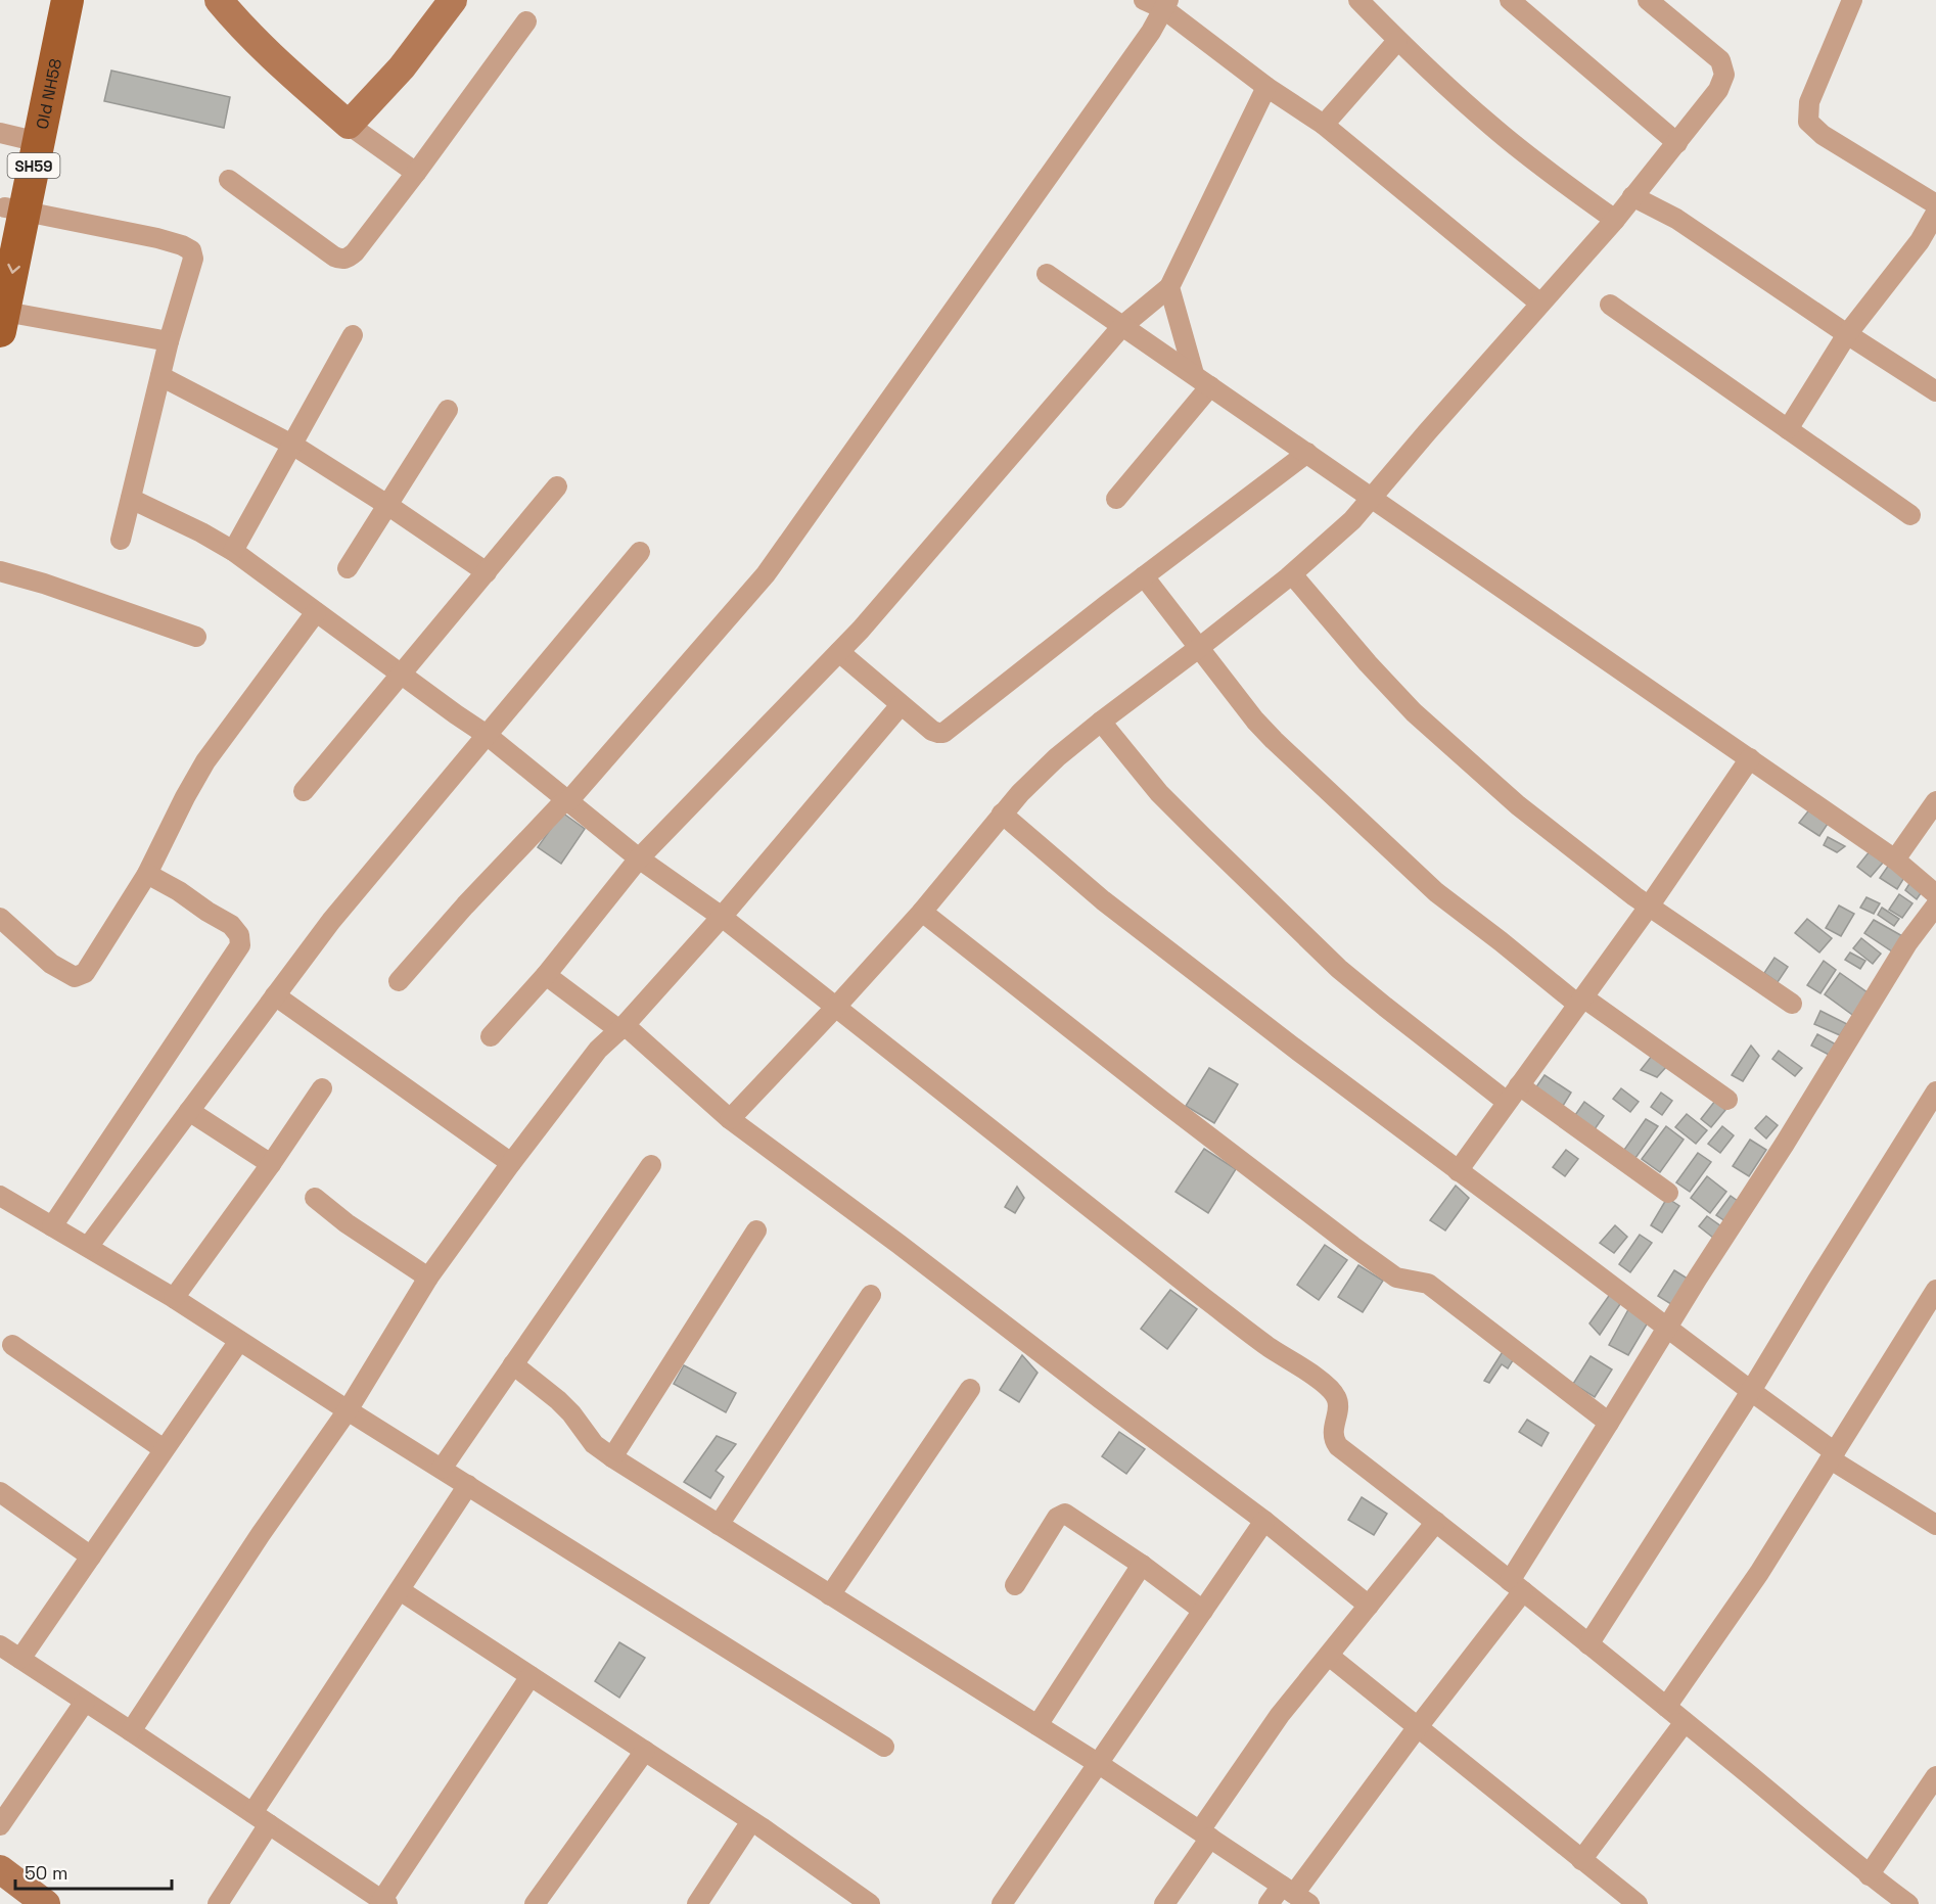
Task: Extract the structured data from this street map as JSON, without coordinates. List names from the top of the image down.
{
  "streets": {
    "main road": ["Old NH58", "SH59"]
  },
  "scale_bar": "50 m"
}
